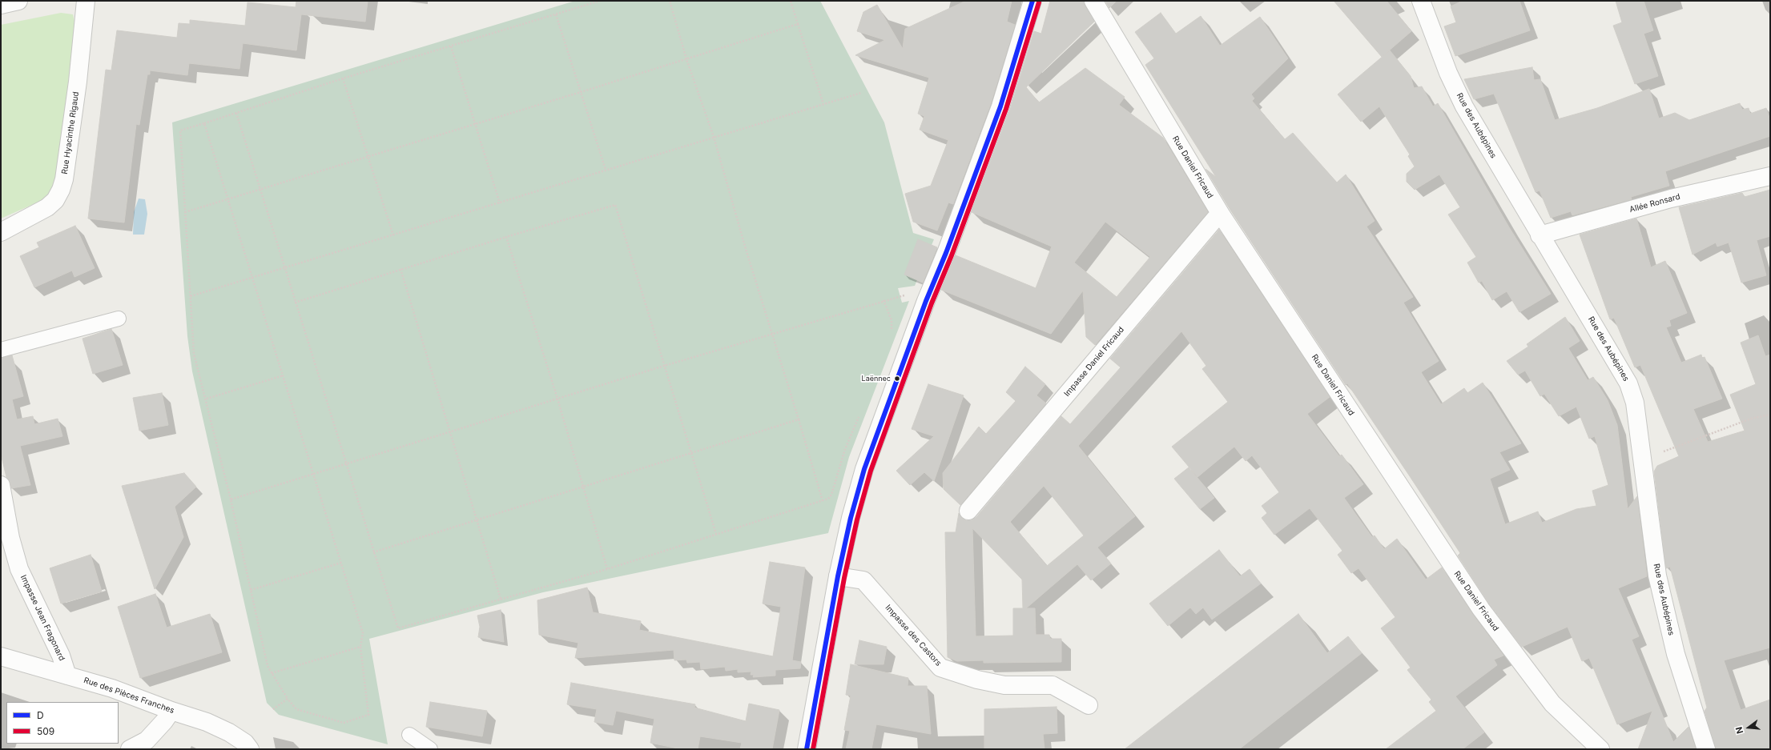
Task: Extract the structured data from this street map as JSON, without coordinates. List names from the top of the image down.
{
  "streets": {
    "street": [
      "Rue des Aubépines",
      "Rue Hyacinthe Rigaud",
      "Rue Daniel Fricaud",
      "Allée Ronsard",
      "Impasse Daniel Fricaud",
      "Impasse Jean Fragonard",
      "Impasse des Castors",
      "Rue des Pièces Franches"
    ]
  },
  "crossings": [
    ["Rue des Aubépines", "Allée Ronsard"],
    ["Rue Daniel Fricaud", "Impasse Daniel Fricaud"],
    ["Impasse Jean Fragonard", "Rue des Pièces Franches"]
  ],
  "places": ["Laënnec"],
  "lines": ["transit line D", "transit line 509"],
  "legend": ["D", "509"],
  "north": "left"
}
